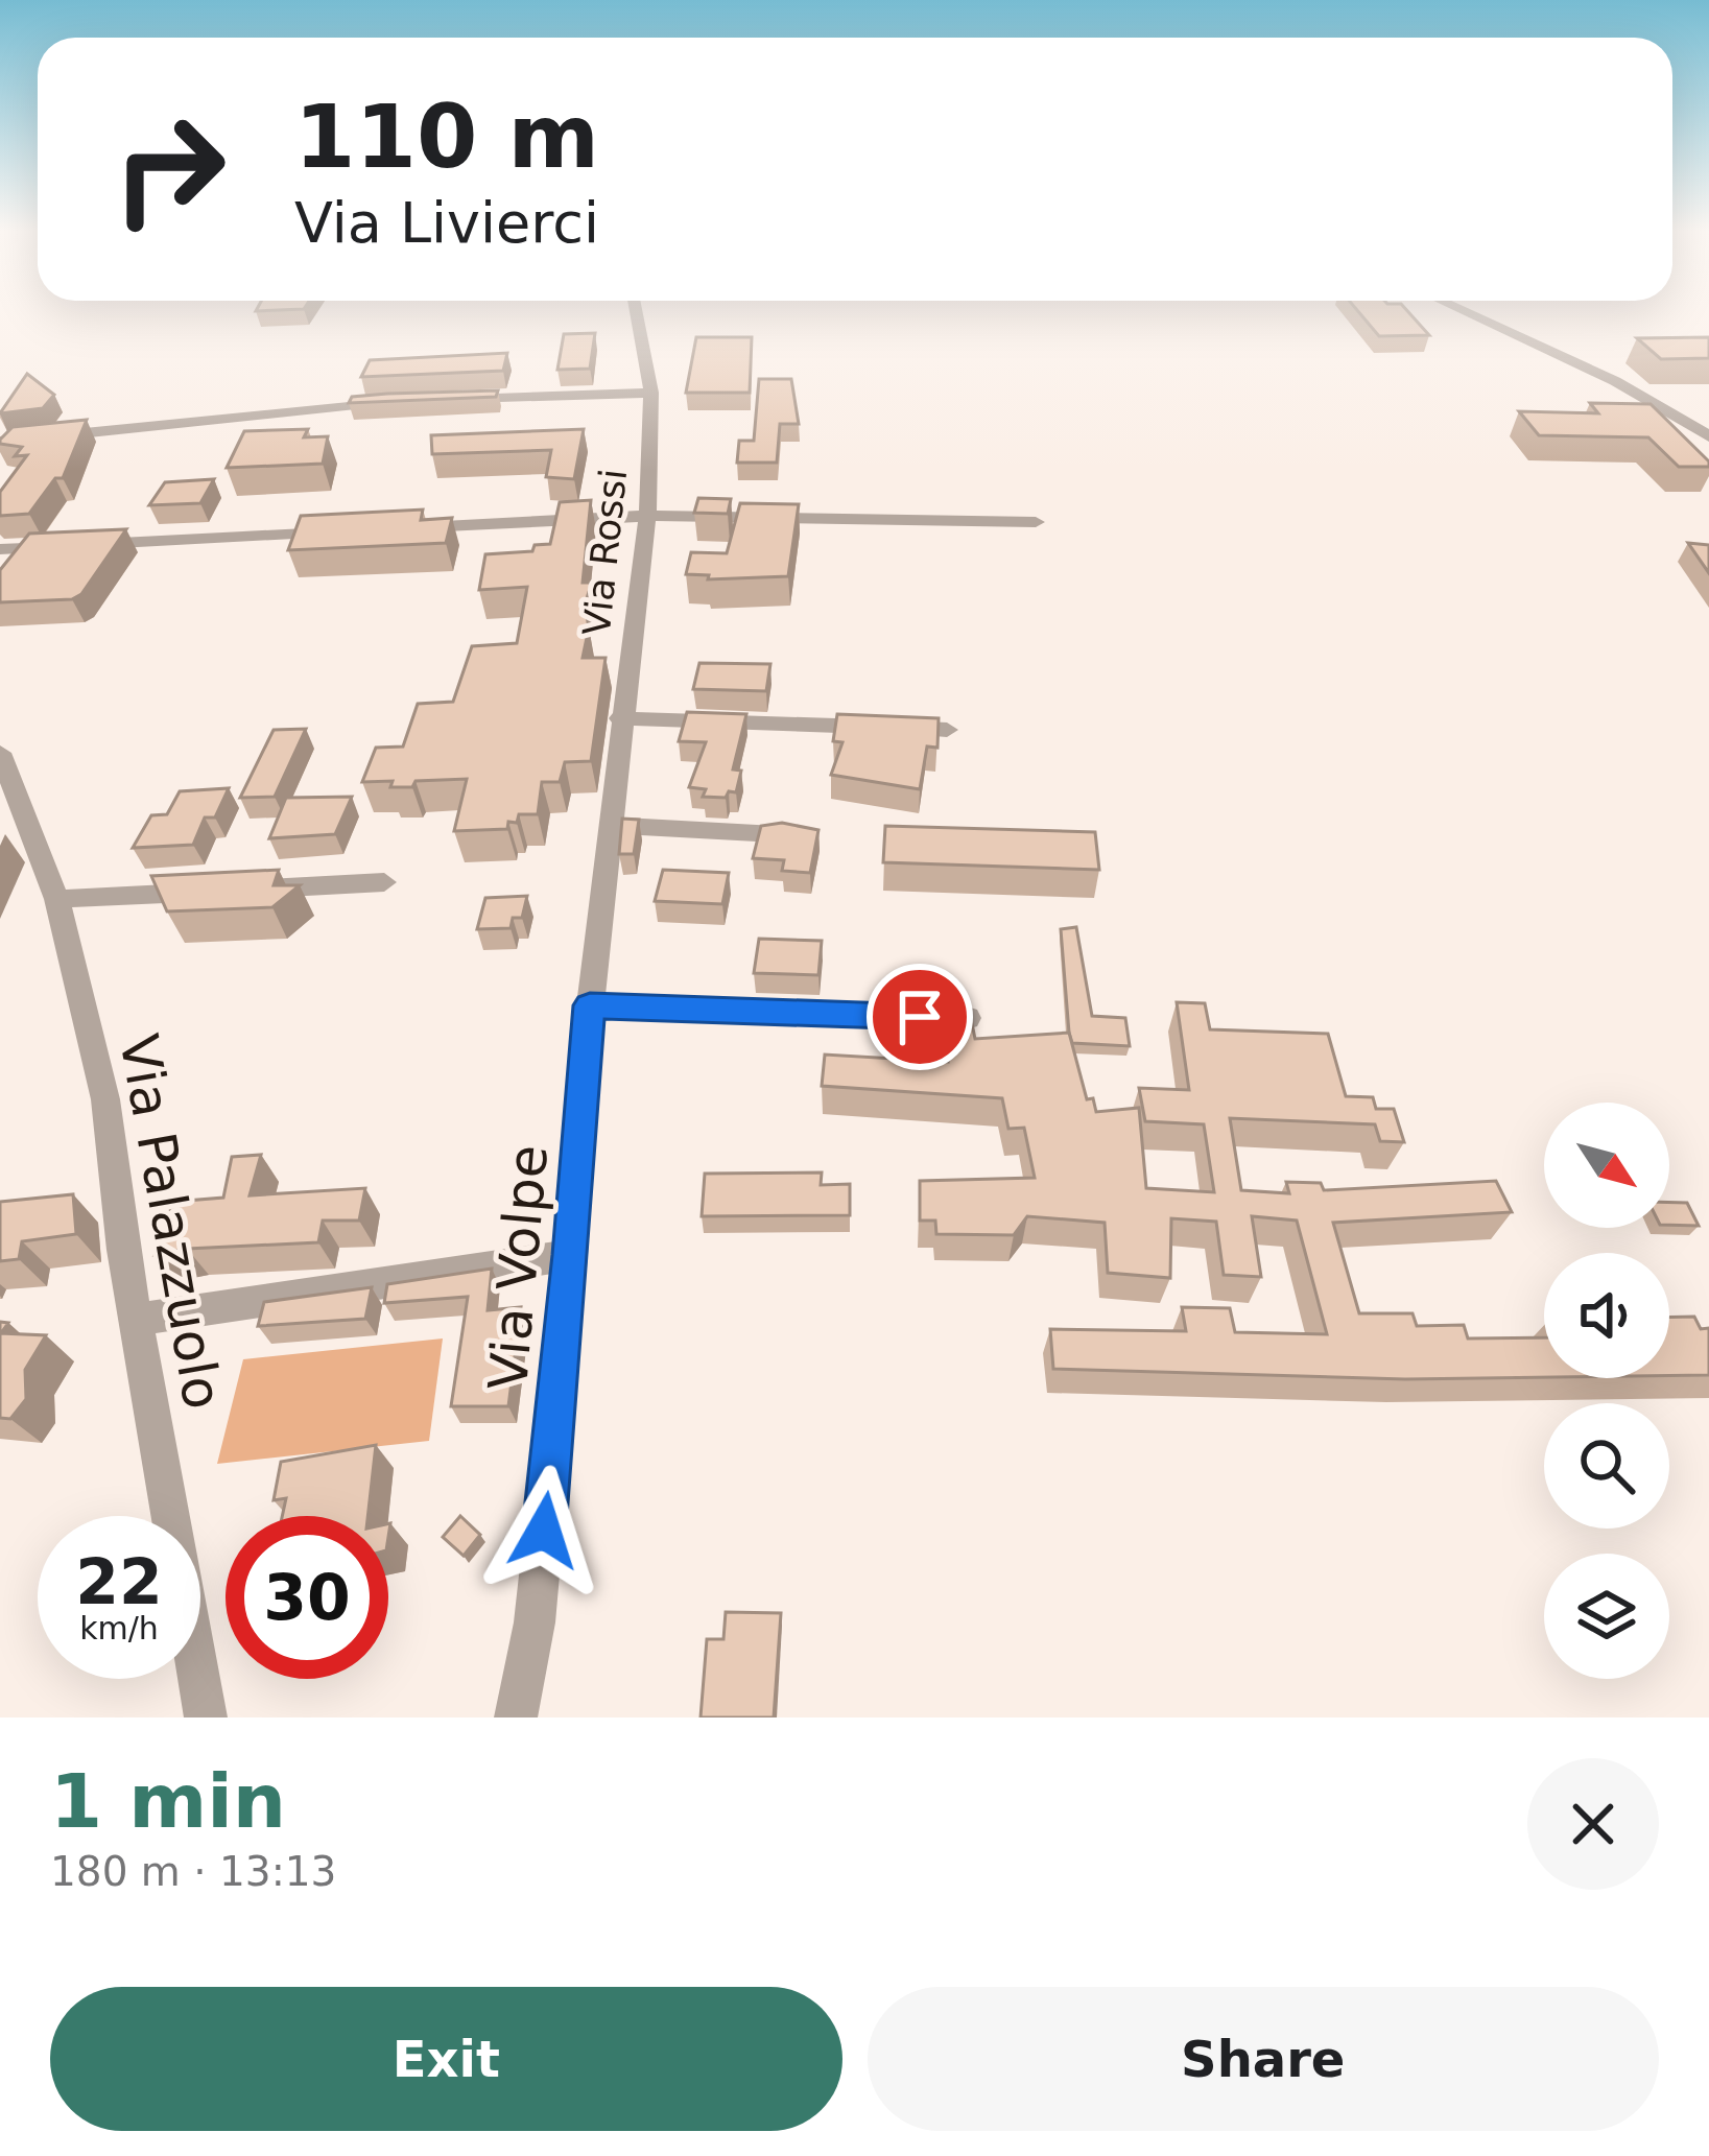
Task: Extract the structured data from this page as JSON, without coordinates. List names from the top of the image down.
{
  "streets": {
    "street": ["Via Rossi", "Via Palazzuolo", "Via Volpe"]
  },
  "crossings": [
    ["Via Rossi", "Via Volpe"]
  ],
  "north": "bottom right",
  "page": {
    "turn": ["110 m", "Via Livierci"],
    "speed": "22 km/h",
    "limit": "30",
    "heading": ["1 min", "180 m · 13:13"],
    "buttons": ["Exit", "Share"]
  }
}
